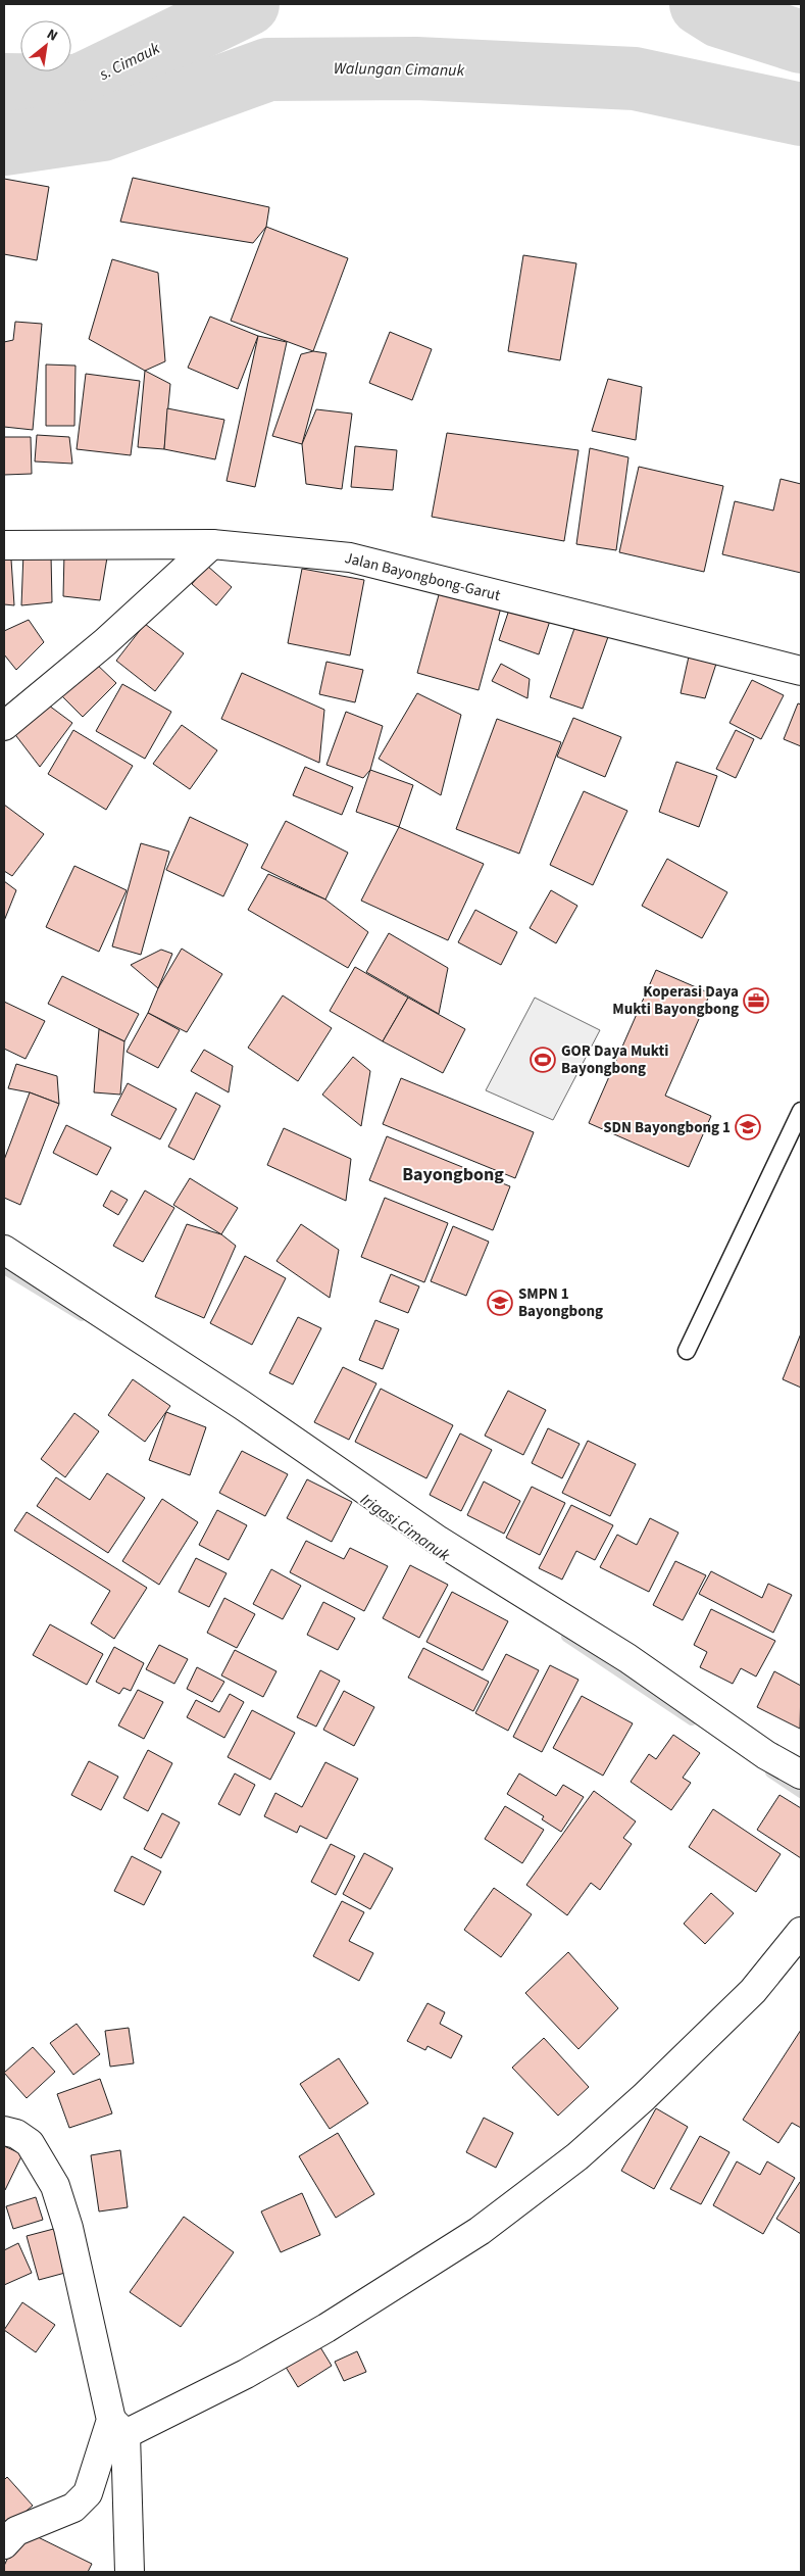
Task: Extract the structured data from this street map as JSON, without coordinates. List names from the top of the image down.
{
  "streets": {
    "street": ["Jalan Bayongbong-Garut"]
  },
  "districts": ["Bayongbong"],
  "water": ["s. Cimauk", "Walungan Cimanuk", "Irigasi Cimanuk"],
  "places": {
    "office": ["Koperasi Daya Mukti Bayongbong"],
    "sports": ["GOR Daya Mukti Bayongbong"],
    "school or university": ["SDN Bayongbong 1", "SMPN 1 Bayongbong"]
  },
  "north": "top right"
}
